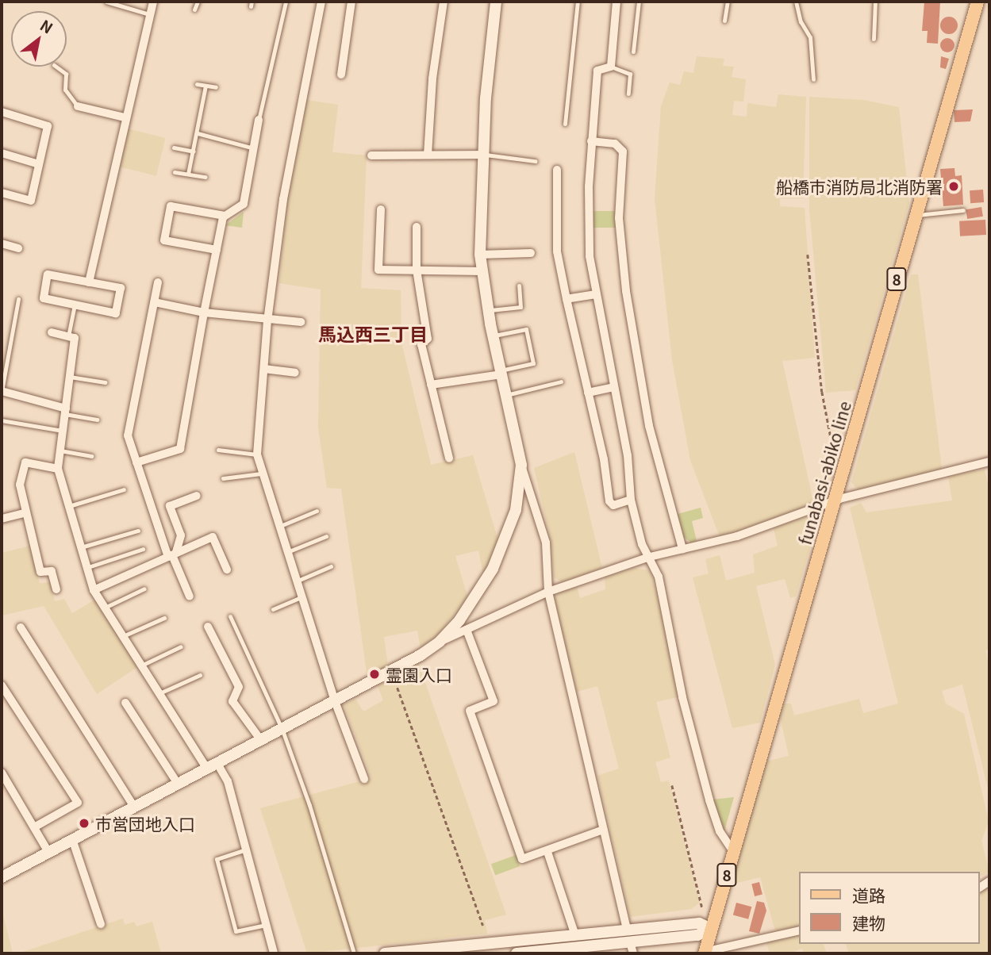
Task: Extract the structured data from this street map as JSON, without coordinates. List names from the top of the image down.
{
  "streets": {
    "main road": ["8", "funabasi-abiko line"]
  },
  "districts": ["馬込西三丁目"],
  "places": ["船橋市消防局北消防署", "霊園入口", "市営団地入口"],
  "legend": ["道路", "建物"],
  "north": "top right"
}
